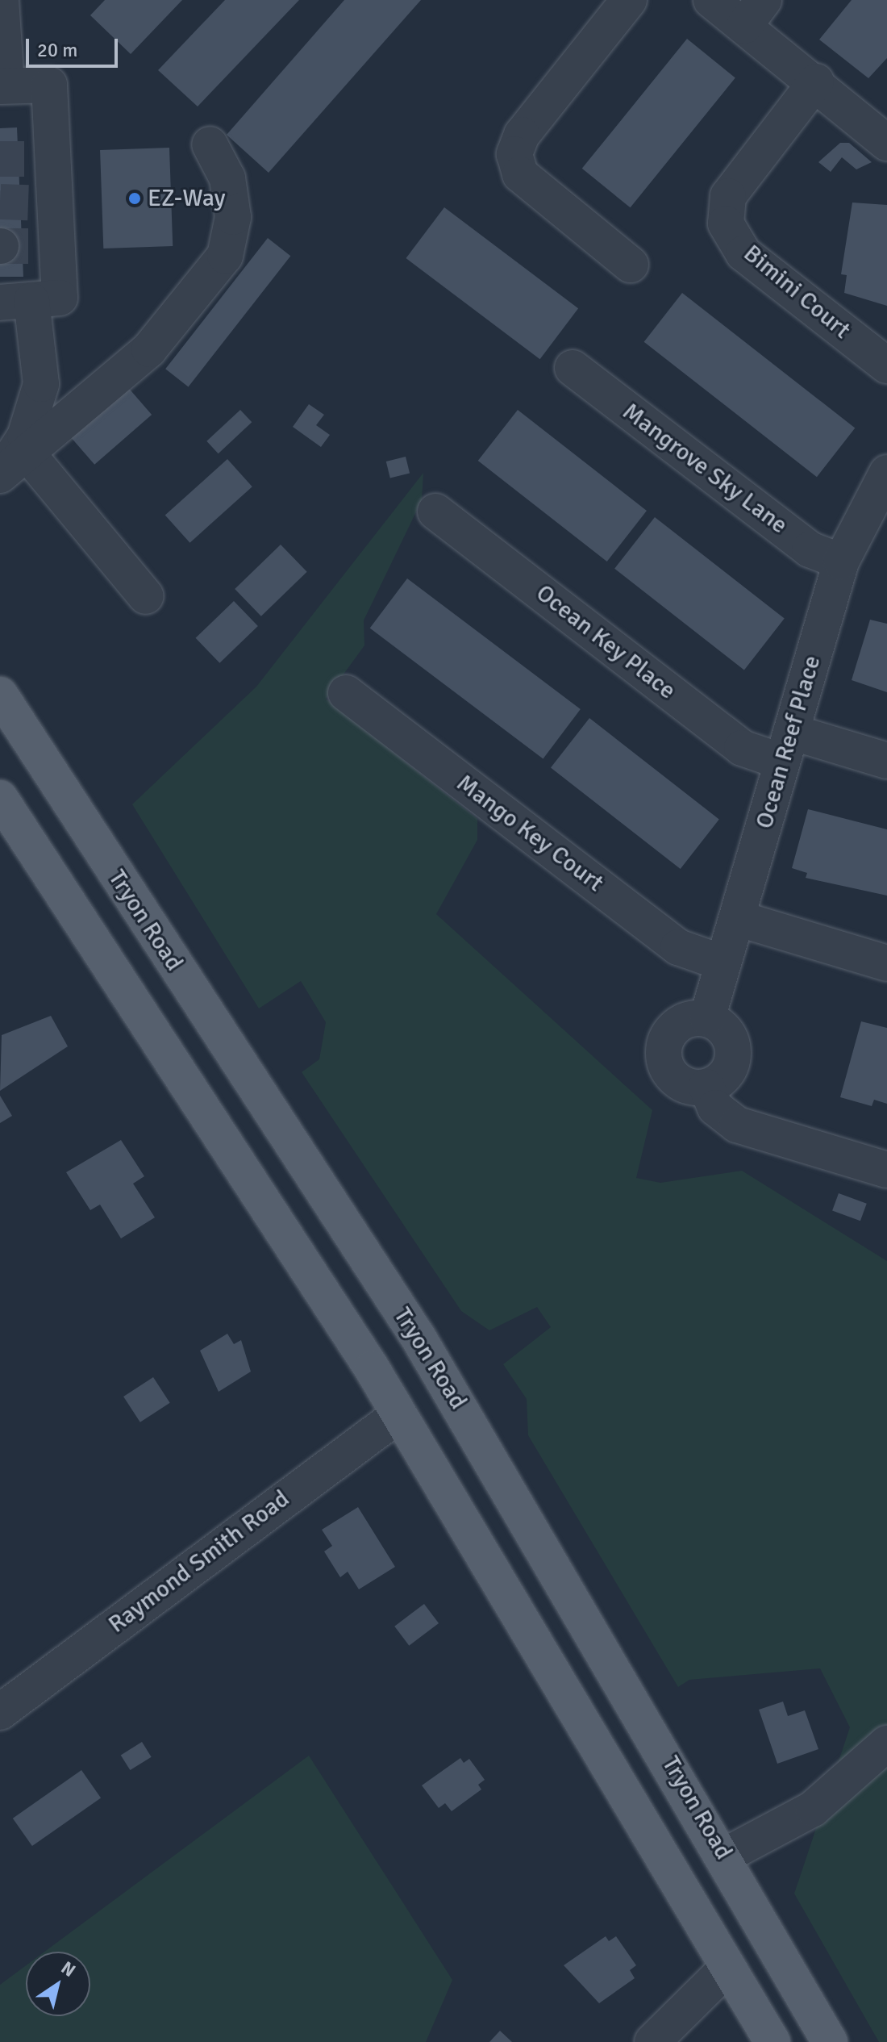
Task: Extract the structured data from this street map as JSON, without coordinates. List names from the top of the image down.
{
  "streets": {
    "main road": ["Tryon Road"],
    "street": [
      "Bimini Court",
      "Mangrove Sky Lane",
      "Ocean Key Place",
      "Ocean Reef Place",
      "Mango Key Court",
      "Raymond Smith Road"
    ]
  },
  "crossings": [
    ["Mangrove Sky Lane", "Ocean Reef Place"],
    ["Ocean Key Place", "Ocean Reef Place"],
    ["Ocean Reef Place", "Mango Key Court"]
  ],
  "places": ["EZ-Way"],
  "scale_bar": "20 m",
  "north": "top right"
}
